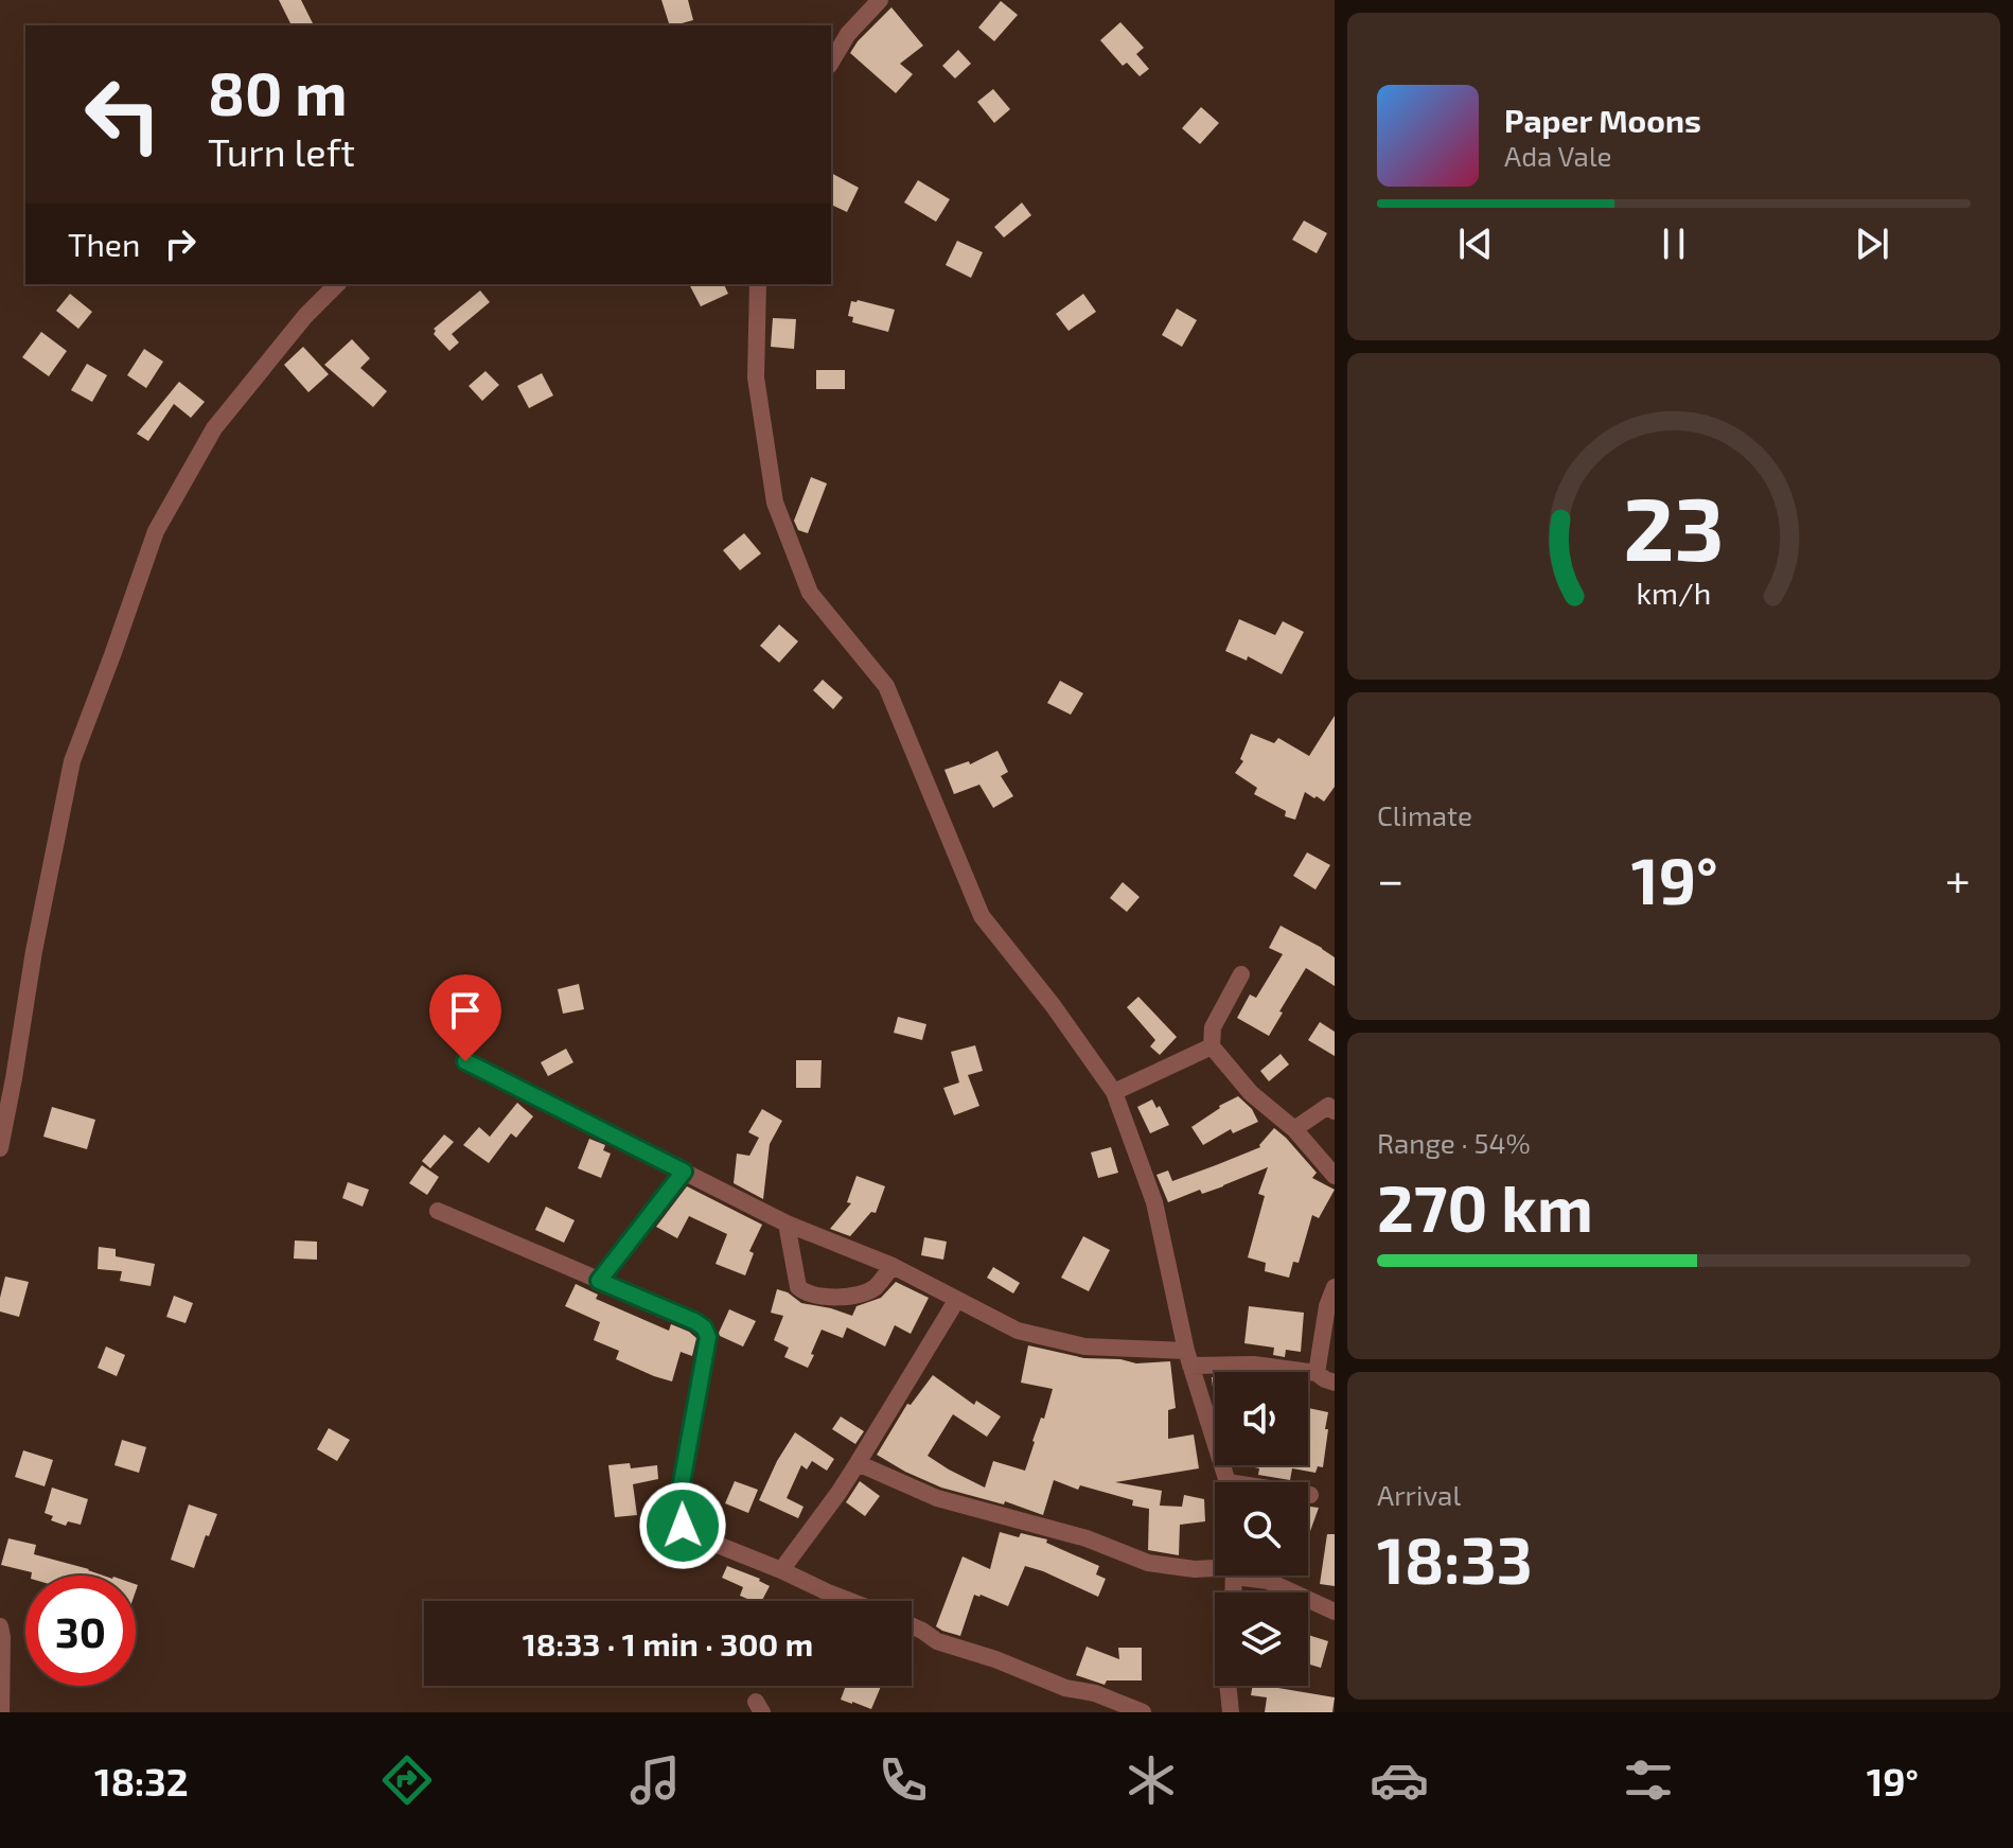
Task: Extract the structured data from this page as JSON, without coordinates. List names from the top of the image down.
{
  "page": {
    "turn": ["80 m", "Turn left"],
    "song": ["Paper Moons", "Ada Vale"],
    "then": "Then",
    "tile": [
      "Climate",
      ["Range · 54%", "270 km"],
      ["Arrival", "18:33"]
    ],
    "heat": ["−", "19°", "+"],
    "limit": "30",
    "trip": "18:33 · 1 min · 300 m",
    "tabs": ["18:32", "19°"],
    "gauge": ["23", "km/h"]
  }
}
